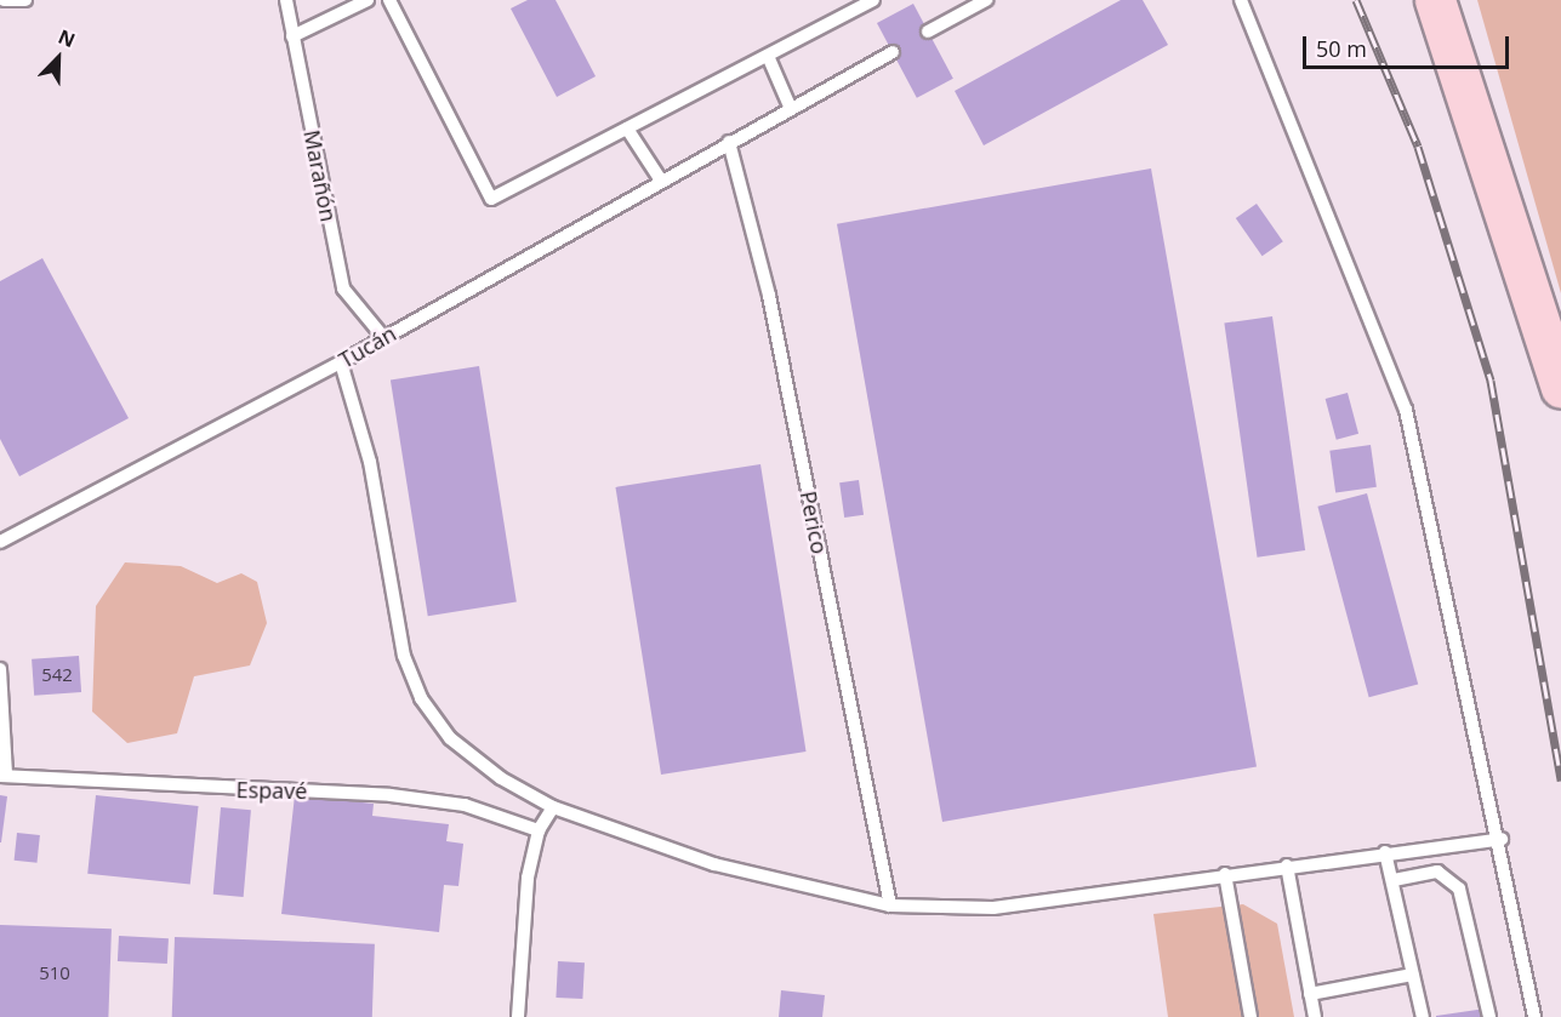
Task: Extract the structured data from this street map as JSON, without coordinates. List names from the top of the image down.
{
  "streets": {
    "lane": [
      "Marañón",
      "Tucán",
      "Perico",
      "Espavé"
    ]
  },
  "crossings": [
    ["Marañón", "Tucán"],
    ["Tucán", "Perico"]
  ],
  "house_numbers": ["542", "510"],
  "scale_bar": "50 m",
  "north": "top right"
}
